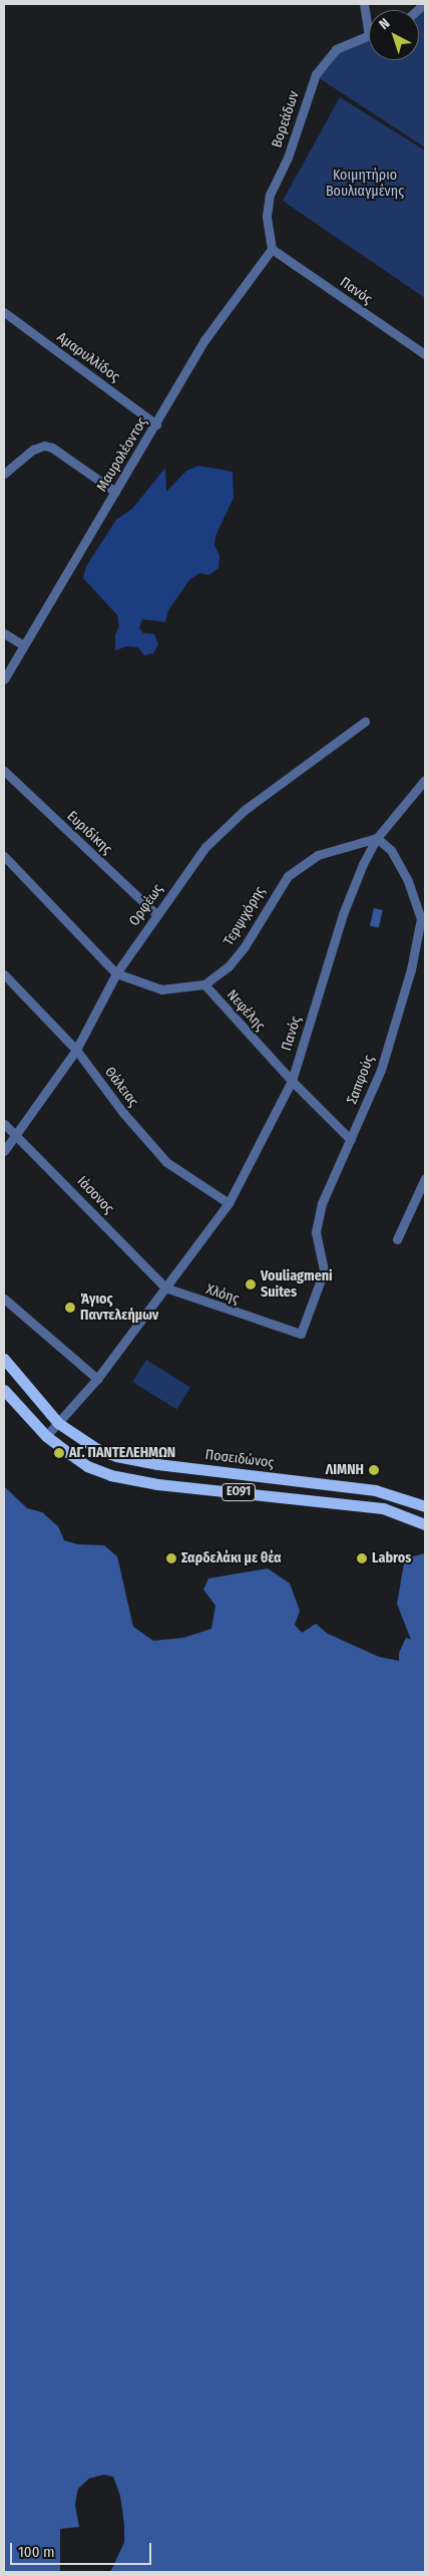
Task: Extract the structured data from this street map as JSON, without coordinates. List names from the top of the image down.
{
  "streets": {
    "main road": ["Ποσειδώνος", "ΕΟ91"],
    "street": [
      "Βορεάδων",
      "Πανός",
      "Αμαρυλλίδος",
      "Μαυρολέοντος",
      "Ευριδίκης",
      "Ορφέως",
      "Τερψιχόρης",
      "Νεφέλης",
      "Σαπφούς",
      "Θάλειας",
      "Ιάσονος",
      "Χλόης"
    ]
  },
  "crossings": [
    ["Βορεάδων", "Πανός"],
    ["Βορεάδων", "Μαυρολέοντος"],
    ["Πανός", "Μαυρολέοντος"],
    ["Πανός", "Τερψιχόρης"],
    ["Πανός", "Νεφέλης"],
    ["Πανός", "Σαπφούς"],
    ["Πανός", "Θάλειας"],
    ["Πανός", "Ιάσονος"],
    ["Πανός", "Χλόης"],
    ["Αμαρυλλίδος", "Μαυρολέοντος"],
    ["Ευριδίκης", "Ορφέως"],
    ["Ορφέως", "Θάλειας"],
    ["Ορφέως", "Ιάσονος"],
    ["Τερψιχόρης", "Νεφέλης"],
    ["Τερψιχόρης", "Σαπφούς"],
    ["Νεφέλης", "Σαπφούς"],
    ["Σαπφούς", "Χλόης"],
    ["Ιάσονος", "Χλόης"]
  ],
  "parks": ["Κοιμητήριο Βουλιαγμένης"],
  "places": [
    "Vouliagmeni Suites",
    "Άγιος Παντελεήμων",
    "ΑΓ. ΠΑΝΤΕΛΕΗΜΩΝ",
    "ΛΙΜΝΗ",
    "Σαρδελάκι με θέα",
    "Labros"
  ],
  "scale_bar": "100 m",
  "north": "top left"
}
